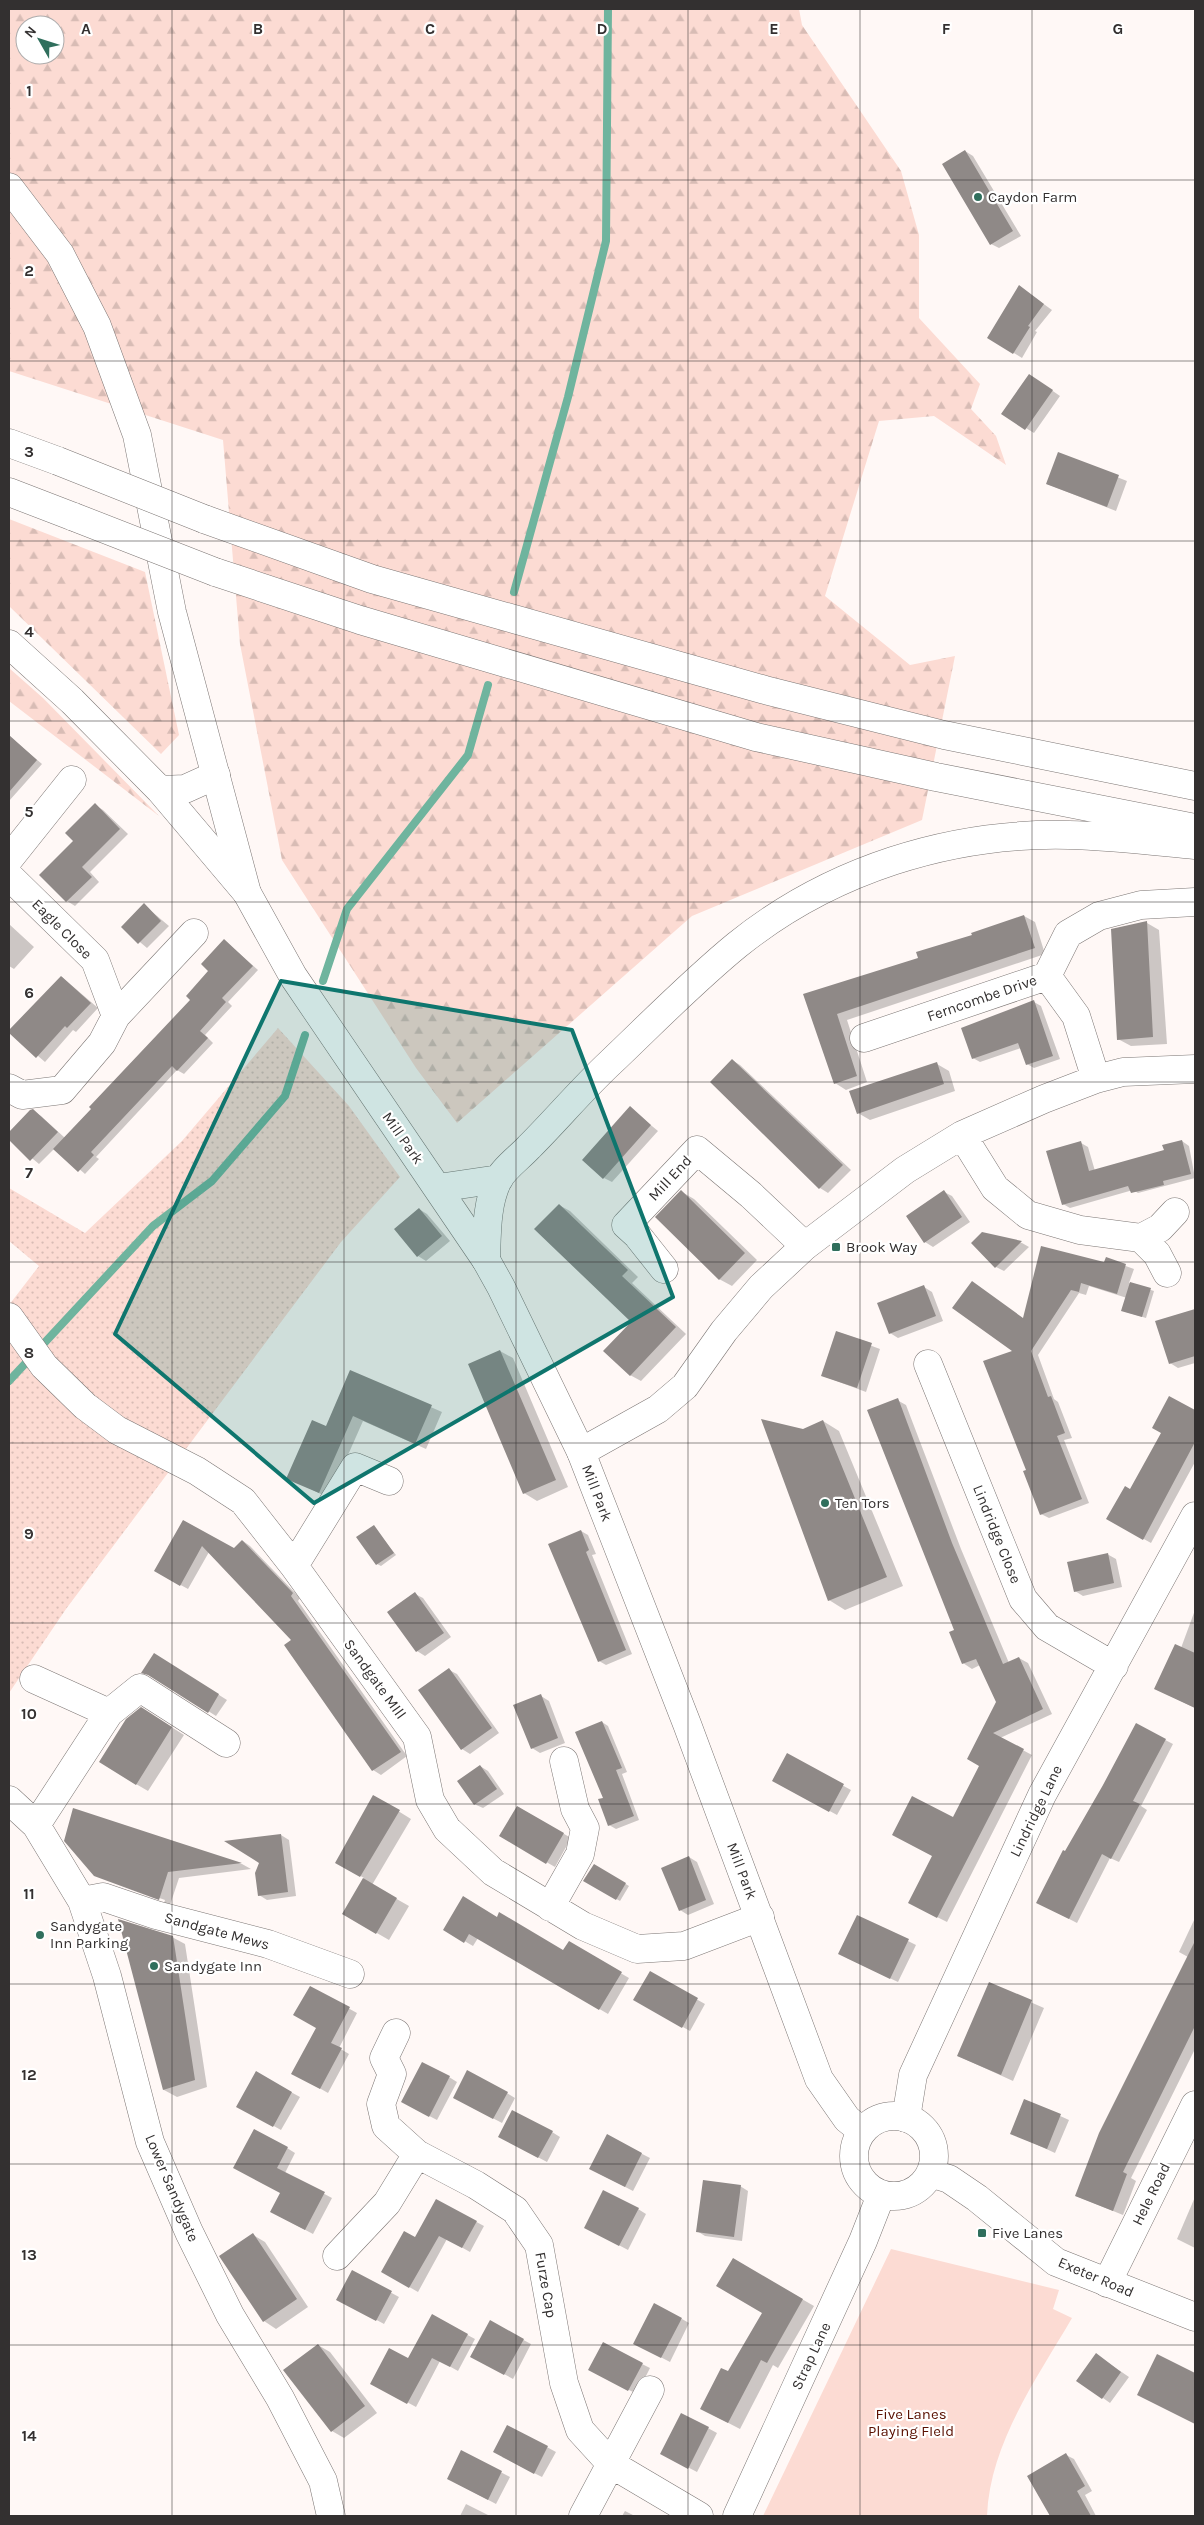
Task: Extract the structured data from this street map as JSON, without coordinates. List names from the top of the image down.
{
  "streets": {
    "main road": [
      "Eagle Close",
      "Ferncombe Drive",
      "Mill Park",
      "Mill End",
      "Lindridge Close",
      "Sandgate MIll",
      "Lindridge Lane",
      "Sandgate Mews",
      "Lower Sandygate",
      "Hele Road",
      "Exeter Road",
      "Furze Cap",
      "Strap Lane"
    ]
  },
  "crossings": [
    ["Mill Park", "Sandgate MIll"],
    ["Mill Park", "Lindridge Lane"],
    ["Mill Park", "Exeter Road"],
    ["Mill Park", "Strap Lane"],
    ["Lindridge Close", "Lindridge Lane"],
    ["Lindridge Lane", "Exeter Road"],
    ["Lindridge Lane", "Strap Lane"],
    ["Sandgate Mews", "Lower Sandygate"],
    ["Hele Road", "Exeter Road"],
    ["Exeter Road", "Strap Lane"]
  ],
  "parks": ["Five Lanes Playing FIeld"],
  "places": {
    "other": [
      "Caydon Farm",
      "Ten Tors",
      "Sandygate Inn Parking",
      "Sandygate Inn"
    ],
    "transit": ["Brook Way", "Five Lanes"]
  },
  "north": "top left",
  "grid": {
    "columns": [
      "A",
      "B",
      "C",
      "D",
      "E",
      "F",
      "G"
    ],
    "rows": [
      "1",
      "2",
      "3",
      "4",
      "5",
      "6",
      "7",
      "8",
      "9",
      "10",
      "11",
      "12",
      "13",
      "14"
    ]
  }
}
